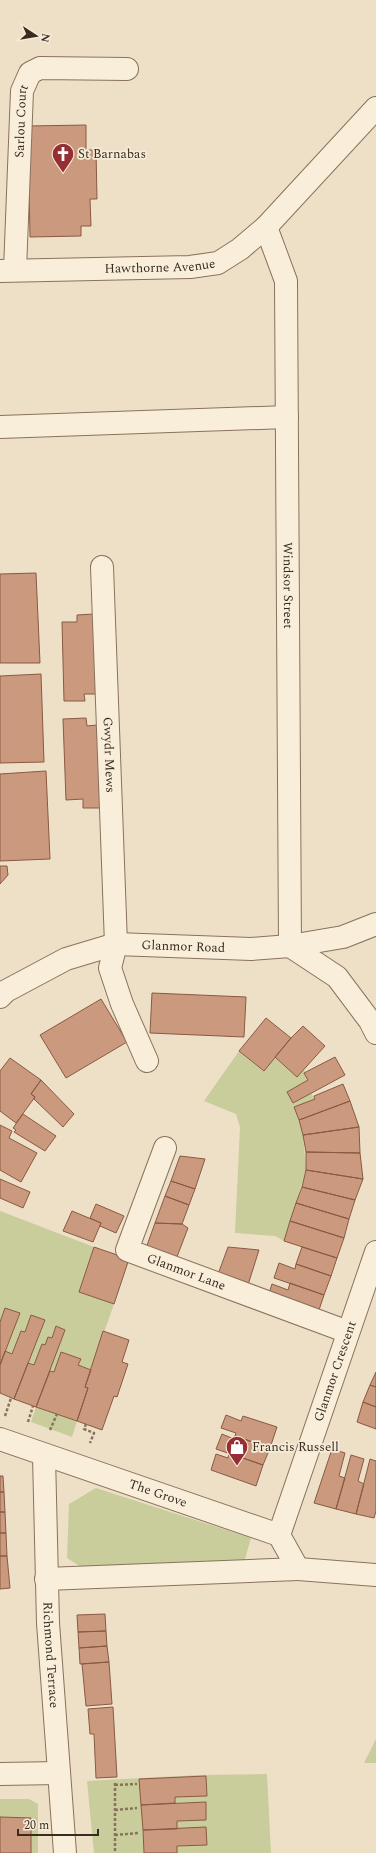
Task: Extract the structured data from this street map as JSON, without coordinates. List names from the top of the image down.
{
  "streets": {
    "street": [
      "Sarlou Court",
      "Hawthorne Avenue",
      "Windsor Street",
      "Gwydr Mews",
      "Glanmor Road",
      "Glanmor Lane",
      "Glanmor Crescent",
      "The Grove",
      "Richmond Terrace"
    ]
  },
  "crossings": [
    ["Sarlou Court", "Hawthorne Avenue"],
    ["Hawthorne Avenue", "Windsor Street"],
    ["Windsor Street", "Glanmor Road"],
    ["Gwydr Mews", "Glanmor Road"],
    ["Glanmor Lane", "Glanmor Crescent"],
    ["Glanmor Crescent", "The Grove"],
    ["The Grove", "Richmond Terrace"]
  ],
  "places": {
    "church": ["St Barnabas"],
    "shop": ["Francis Russell"]
  },
  "scale_bar": "20 m",
  "north": "right"
}
